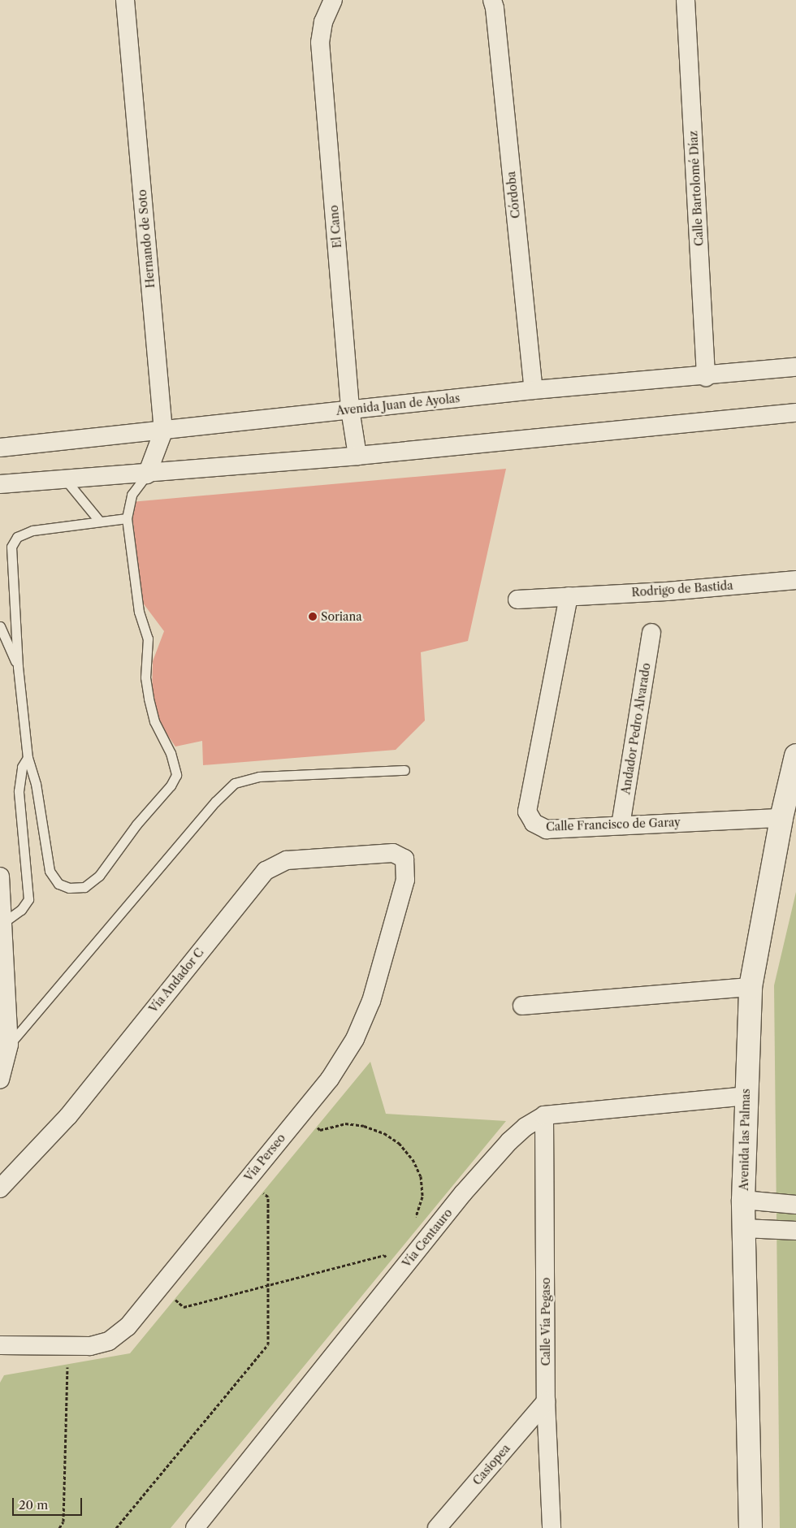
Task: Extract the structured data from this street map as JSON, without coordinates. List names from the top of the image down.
{
  "streets": {
    "street": [
      "Calle Bartolomé Díaz",
      "Córdoba",
      "El Cano",
      "Hernando de Soto",
      "Avenida Juan de Ayolas",
      "Rodrigo de Bastida",
      "Andador Pedro Alvarado",
      "Calle Francisco de Garay",
      "Vía Andador C",
      "Avenida las Palmas",
      "Vía Perseo",
      "Vía Centauro",
      "Calle Vía Pegaso",
      "Casiopea"
    ]
  },
  "crossings": [
    ["Calle Bartolomé Díaz", "Avenida Juan de Ayolas"],
    ["Córdoba", "Avenida Juan de Ayolas"],
    ["El Cano", "Avenida Juan de Ayolas"],
    ["Hernando de Soto", "Avenida Juan de Ayolas"],
    ["Rodrigo de Bastida", "Calle Francisco de Garay"],
    ["Andador Pedro Alvarado", "Calle Francisco de Garay"],
    ["Calle Francisco de Garay", "Avenida las Palmas"],
    ["Vía Andador C", "Vía Perseo"],
    ["Vía Centauro", "Calle Vía Pegaso"],
    ["Calle Vía Pegaso", "Casiopea"]
  ],
  "places": ["Soriana"],
  "scale_bar": "20 m"
}
